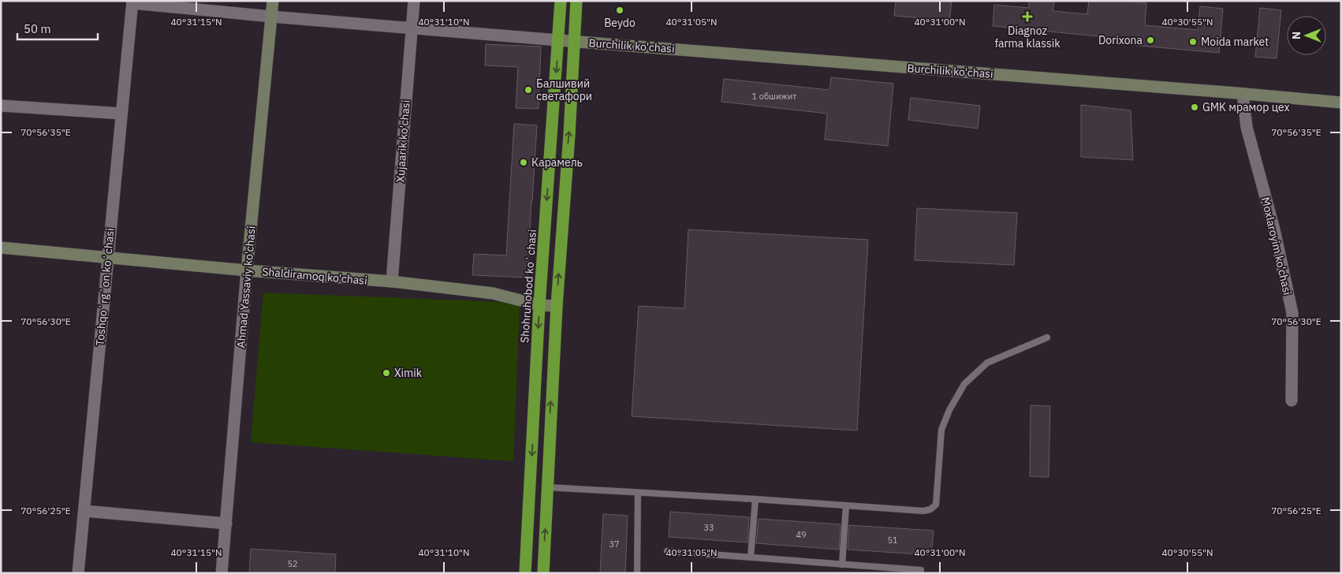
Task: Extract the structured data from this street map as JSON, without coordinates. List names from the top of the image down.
{
  "streets": {
    "highway": ["Shohruhobod koʻchasi"],
    "street": [
      "Burchilik ko'chasi",
      "Xujaarik ko'chasi",
      "Moxlaroyim ko'chasi",
      "Shaldiramoq ko'chasi",
      "Toshqoʻrgʻon koʻchasi",
      "Ahmad Yassaviy ko'chasi"
    ]
  },
  "crossings": [
    ["Burchilik ko'chasi", "Moxlaroyim ko'chasi"],
    ["Burchilik ko'chasi", "Shohruhobod koʻchasi"],
    ["Xujaarik ko'chasi", "Shaldiramoq ko'chasi"],
    ["Shaldiramoq ko'chasi", "Shohruhobod koʻchasi"],
    ["Shaldiramoq ko'chasi", "Toshqoʻrgʻon koʻchasi"],
    ["Shaldiramoq ko'chasi", "Ahmad Yassaviy ko'chasi"]
  ],
  "places": {
    "other": [
      "Beydo",
      "Dorixona",
      "Moida market",
      "Балшивий светафори",
      "GMK мрамор цех",
      "Карамель",
      "Ximik"
    ],
    "health": ["Diagnoz farma klassik"]
  },
  "house_numbers": [
    "1 обшижит",
    "33",
    "49",
    "51",
    "37",
    "52"
  ],
  "scale_bar": "50 m",
  "north": "left",
  "coordinates": [
    "40°31'15\"N",
    "40°31'10\"N",
    "40°31'05\"N",
    "40°31'00\"N",
    "40°30'55\"N",
    "70°56'35\"E",
    "70°56'30\"E",
    "70°56'25\"E"
  ]
}
